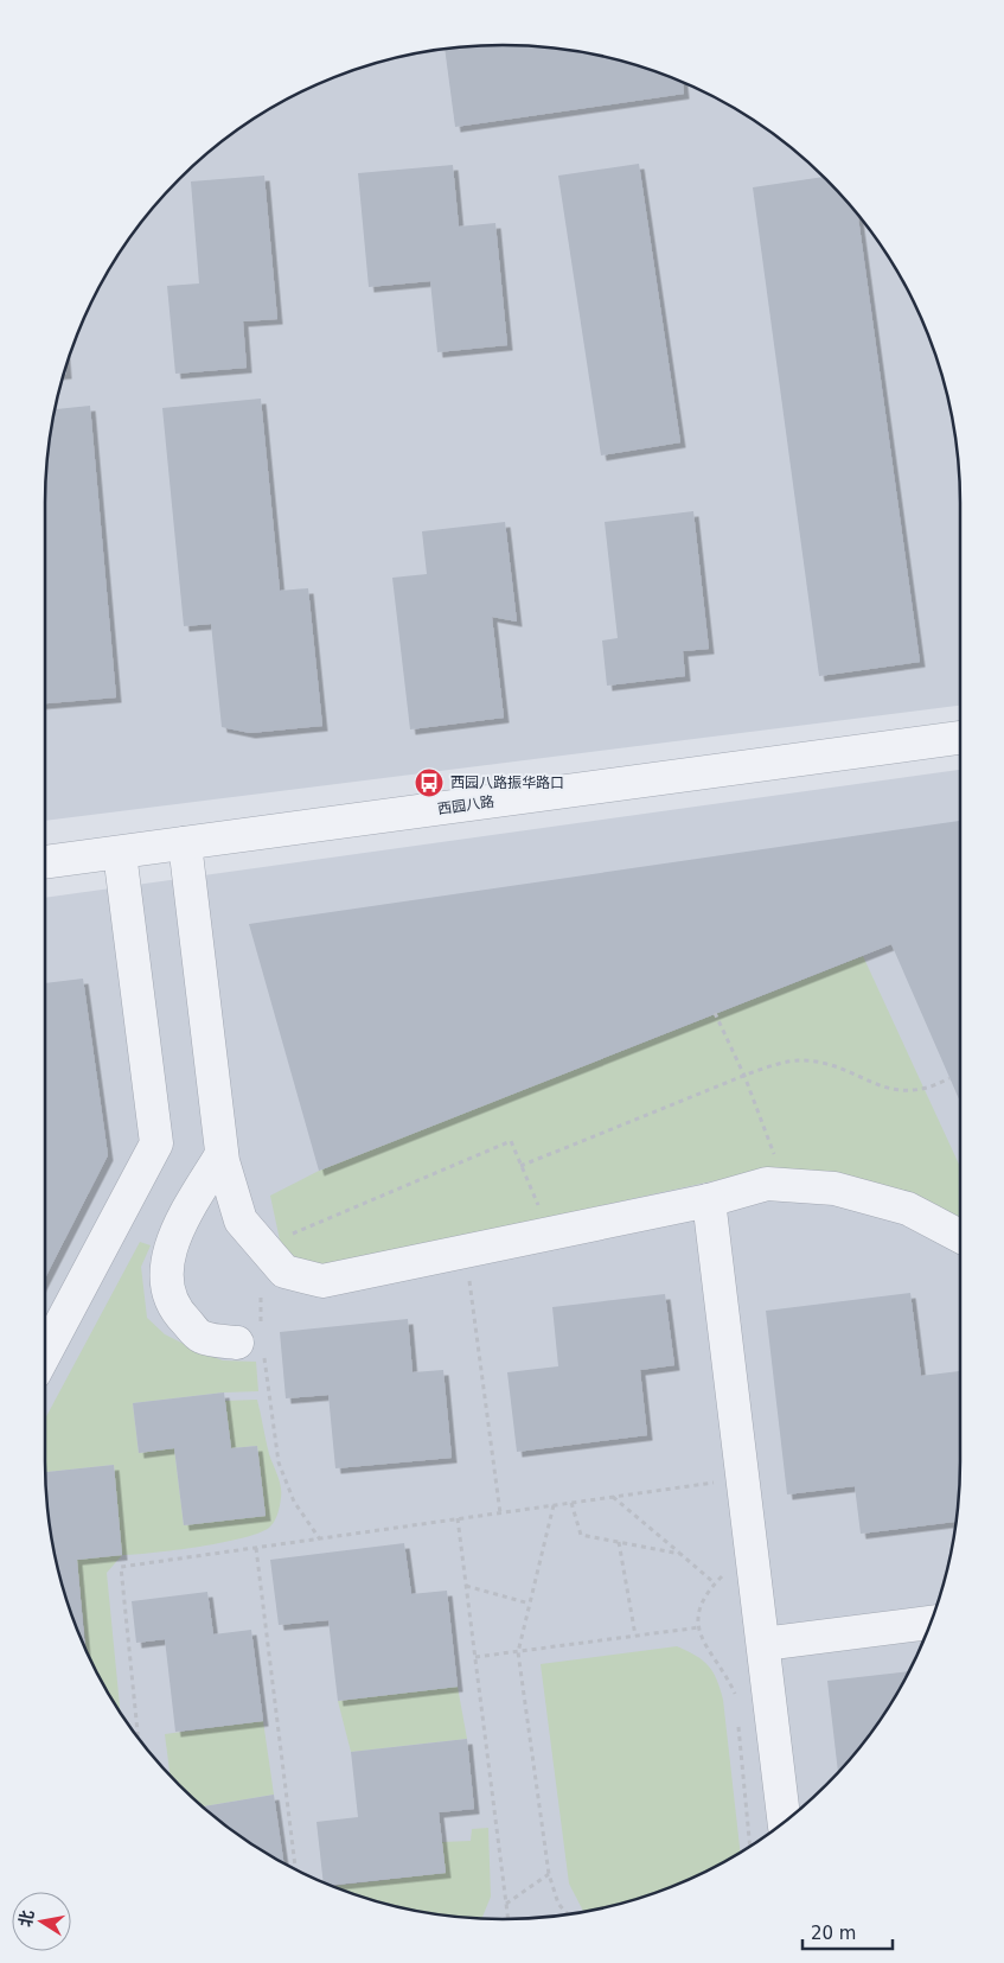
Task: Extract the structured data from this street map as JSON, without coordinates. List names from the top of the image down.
{
  "streets": {
    "street": ["西园八路"]
  },
  "places": {
    "bus stop": ["西园八路振华路口"]
  },
  "scale_bar": "20 m",
  "north": "left"
}
